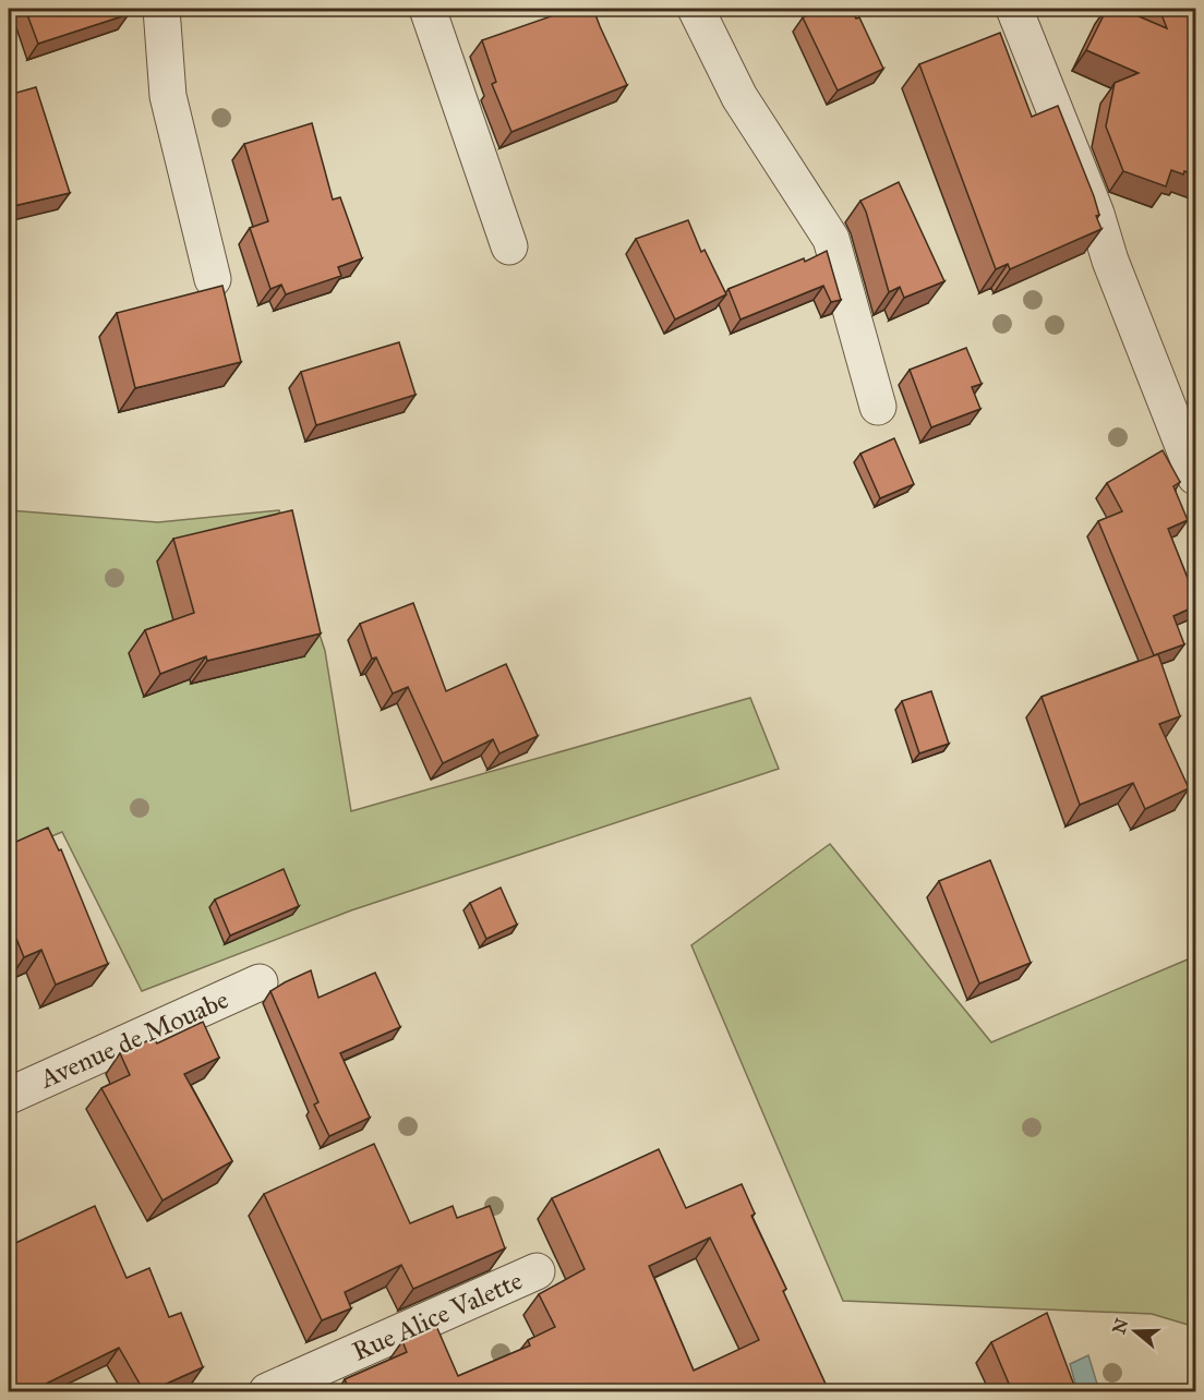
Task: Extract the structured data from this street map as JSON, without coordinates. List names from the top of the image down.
{
  "streets": {
    "street": ["Avenue de Mouabe", "Rue Alice Valette"]
  },
  "north": "left"
}
